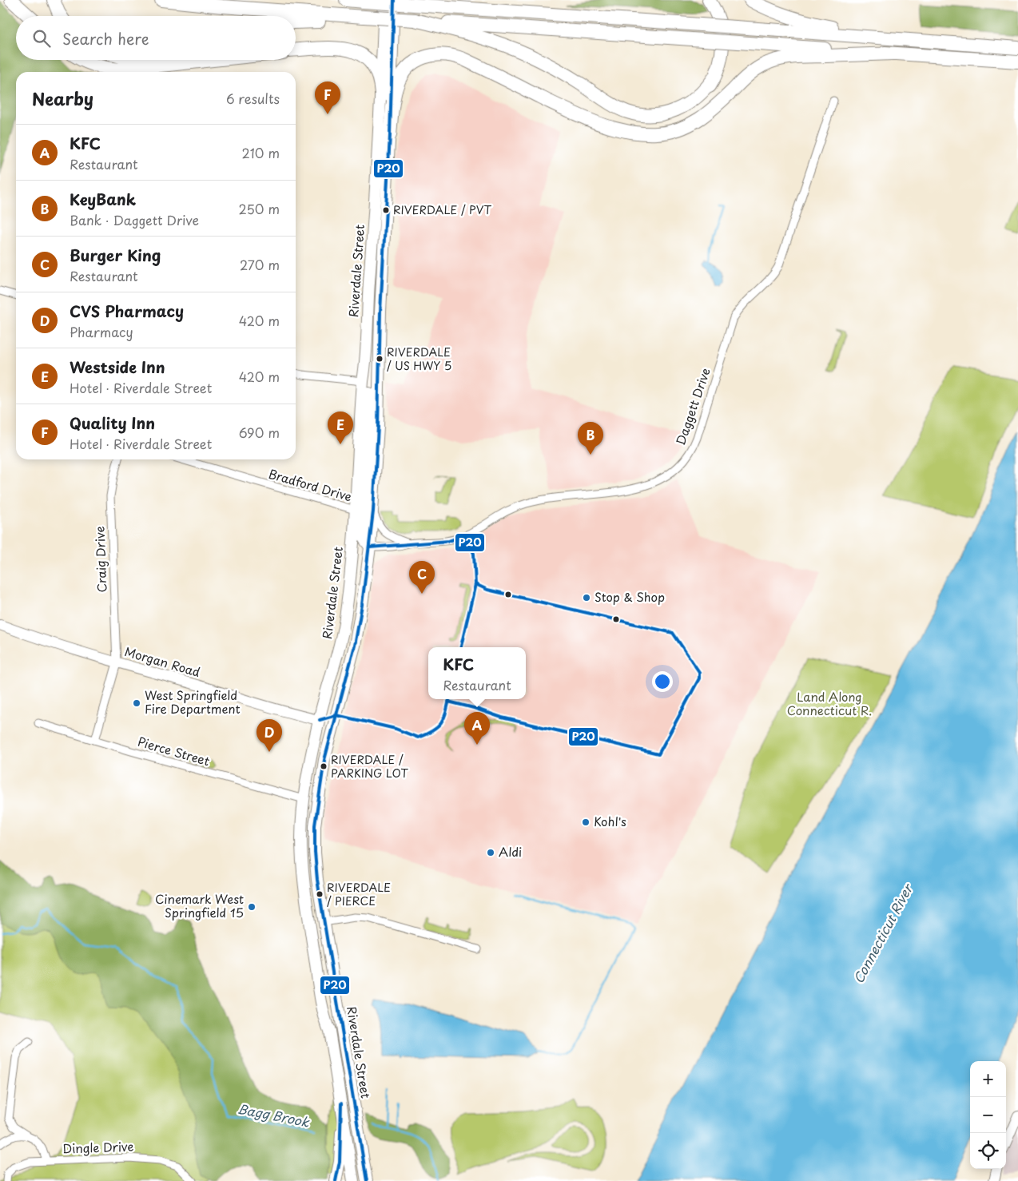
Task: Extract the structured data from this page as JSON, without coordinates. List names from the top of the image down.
{
  "streets": {
    "main road": ["Riverdale Street", "Morgan Road"],
    "street": [
      "Daggett Drive",
      "Bradford Drive",
      "Craig Drive",
      "Pierce Street",
      "Dingle Drive"
    ]
  },
  "crossings": [
    ["Riverdale Street", "Daggett Drive"],
    ["Riverdale Street", "Bradford Drive"],
    ["Riverdale Street", "Morgan Road"],
    ["Riverdale Street", "Pierce Street"],
    ["Craig Drive", "Morgan Road"],
    ["Craig Drive", "Pierce Street"]
  ],
  "water": ["Connecticut River", "Bagg Brook"],
  "parks": ["Land Along Connecticut R."],
  "places": [
    "RIVERDALE / PVT",
    "RIVERDALE / US HWY 5",
    "Stop & Shop",
    "West Springfield Fire Department",
    "RIVERDALE / PARKING LOT",
    "Kohl's",
    "Aldi",
    "RIVERDALE / PIERCE",
    "Cinemark West Springfield 15"
  ],
  "lines": ["transit line P20"],
  "page": {
    "search": "Search here",
    "heading": ["Nearby", "6 results"],
    "pins": [
      "F",
      "E",
      "B",
      "C",
      "A",
      "D"
    ],
    "list": [
      {
        "mark": "A",
        "name": "KFC",
        "note": "Restaurant",
        "value": "210 m"
      },
      {
        "mark": "B",
        "name": "KeyBank",
        "note": "Bank · Daggett Drive",
        "value": "250 m"
      },
      {
        "mark": "C",
        "name": "Burger King",
        "note": "Restaurant",
        "value": "270 m"
      },
      {
        "mark": "D",
        "name": "CVS Pharmacy",
        "note": "Pharmacy",
        "value": "420 m"
      },
      {
        "mark": "E",
        "name": "Westside Inn",
        "note": "Hotel · Riverdale Street",
        "value": "420 m"
      },
      {
        "mark": "F",
        "name": "Quality Inn",
        "note": "Hotel · Riverdale Street",
        "value": "690 m"
      }
    ],
    "popup": ["KFC", "Restaurant"],
    "map_buttons": ["+", "−"]
  }
}
